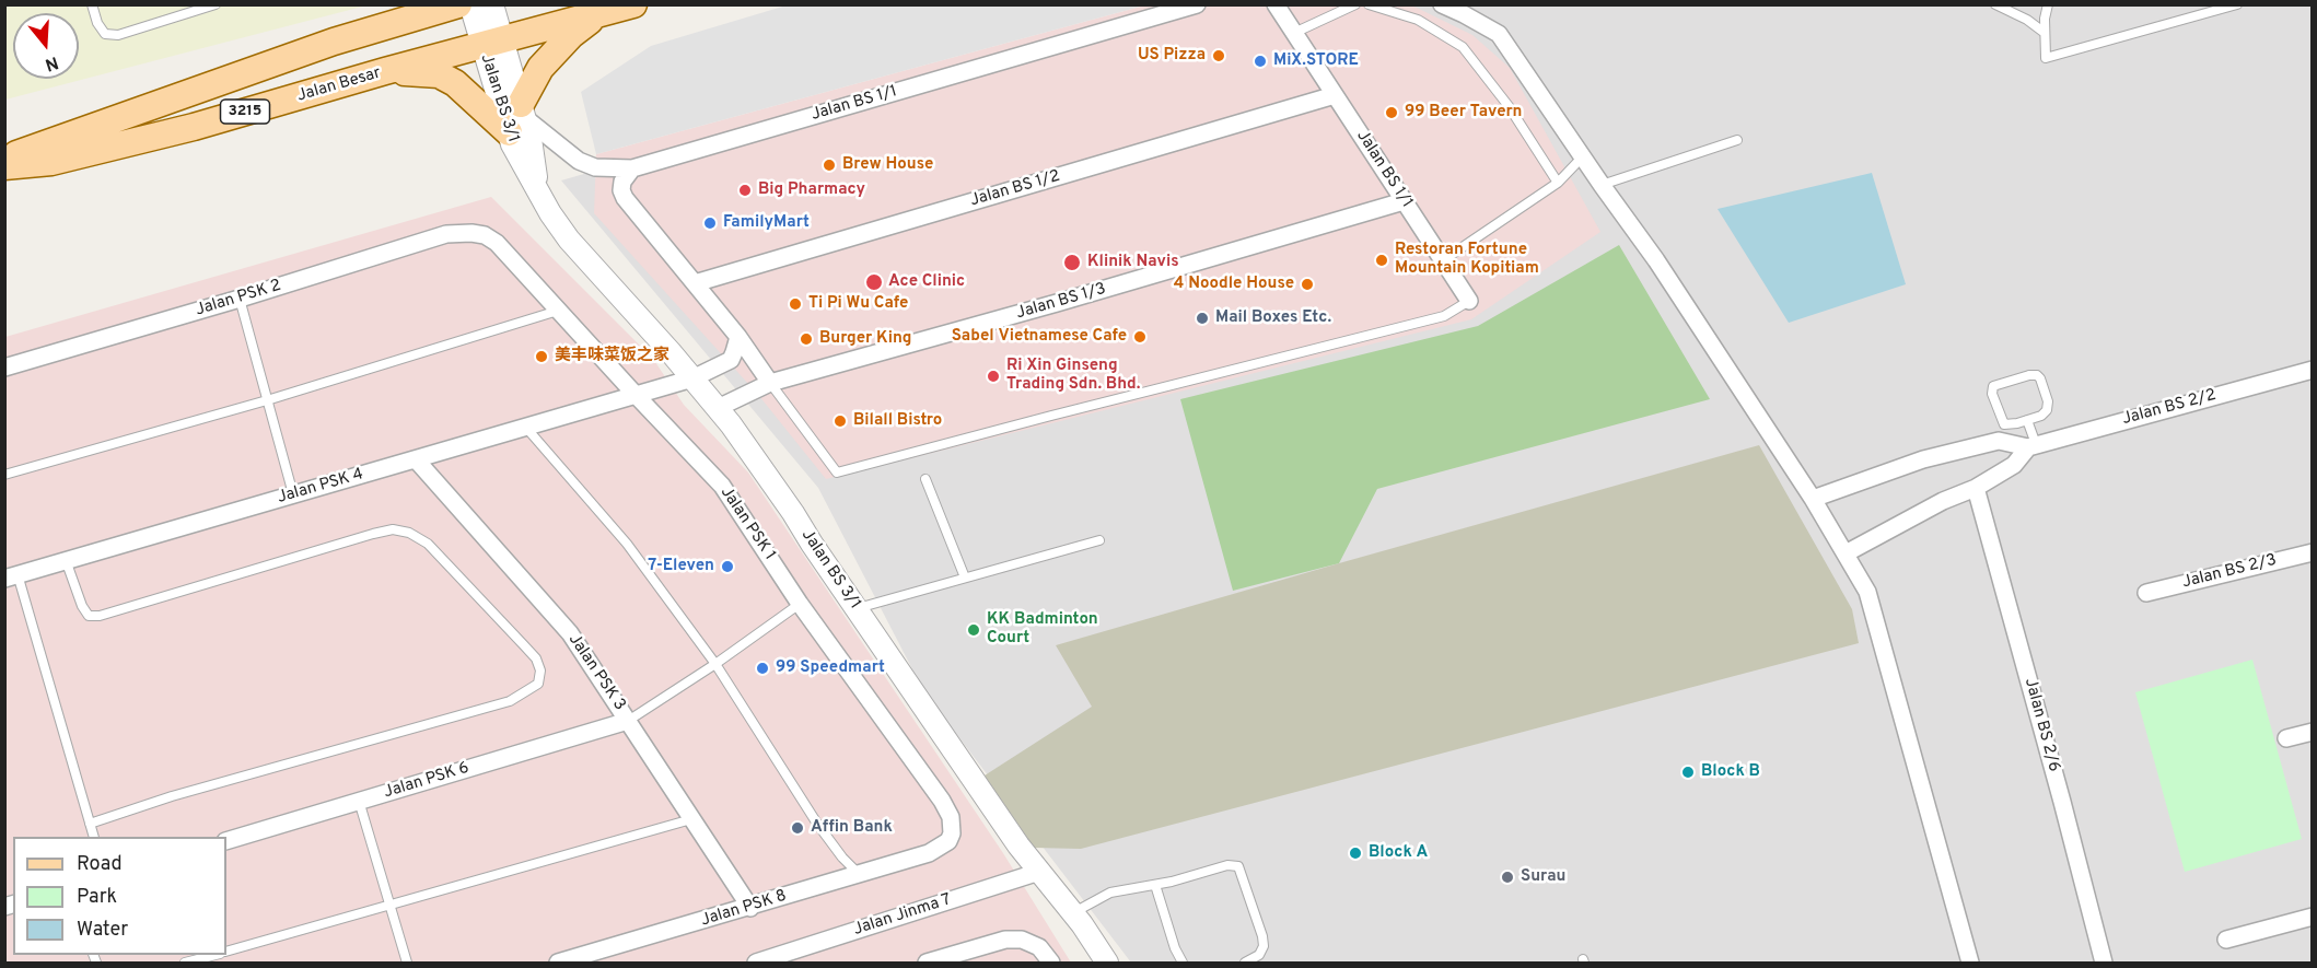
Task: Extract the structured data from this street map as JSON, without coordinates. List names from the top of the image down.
{
  "streets": {
    "main road": ["Jalan Besar", "3215"],
    "street": [
      "Jalan BS 3/1",
      "Jalan BS 1/1",
      "Jalan BS 1/2",
      "Jalan PSK 2",
      "Jalan BS 1/3",
      "Jalan BS 2/2",
      "Jalan PSK 4",
      "Jalan PSK 1",
      "Jalan BS 2/3",
      "Jalan PSK 3",
      "Jalan BS 2/6",
      "Jalan PSK 6",
      "Jalan PSK 8",
      "Jalan Jinma 7"
    ]
  },
  "crossings": [
    ["Jalan Besar", "Jalan BS 3/1"],
    ["Jalan BS 3/1", "Jalan BS 1/1"],
    ["Jalan BS 3/1", "Jalan BS 1/3"],
    ["Jalan BS 3/1", "Jalan PSK 4"],
    ["Jalan BS 3/1", "Jalan Jinma 7"],
    ["Jalan BS 1/1", "Jalan BS 1/2"],
    ["Jalan BS 1/1", "Jalan BS 1/3"],
    ["Jalan PSK 2", "Jalan PSK 1"],
    ["Jalan PSK 4", "Jalan PSK 1"],
    ["Jalan PSK 4", "Jalan PSK 3"],
    ["Jalan PSK 1", "Jalan PSK 8"],
    ["Jalan PSK 3", "Jalan PSK 6"],
    ["Jalan PSK 3", "Jalan PSK 8"]
  ],
  "places": [
    "US Pizza",
    "MiX.STORE",
    "99 Beer Tavern",
    "Brew House",
    "Big Pharmacy",
    "FamilyMart",
    "Restoran Fortune Mountain Kopitiam",
    "Klinik Navis",
    "Ace Clinic",
    "4 Noodle House",
    "Ti Pi Wu Cafe",
    "Mail Boxes Etc.",
    "Sabel Vietnamese Cafe",
    "Burger King",
    "美丰味菜饭之家",
    "Ri Xin Ginseng Trading Sdn. Bhd.",
    "Bilall Bistro",
    "7-Eleven",
    "KK Badminton Court",
    "99 Speedmart",
    "Block B",
    "Affin Bank",
    "Block A",
    "Surau"
  ],
  "legend": ["Road", "Park", "Water"],
  "north": "bottom"
}
